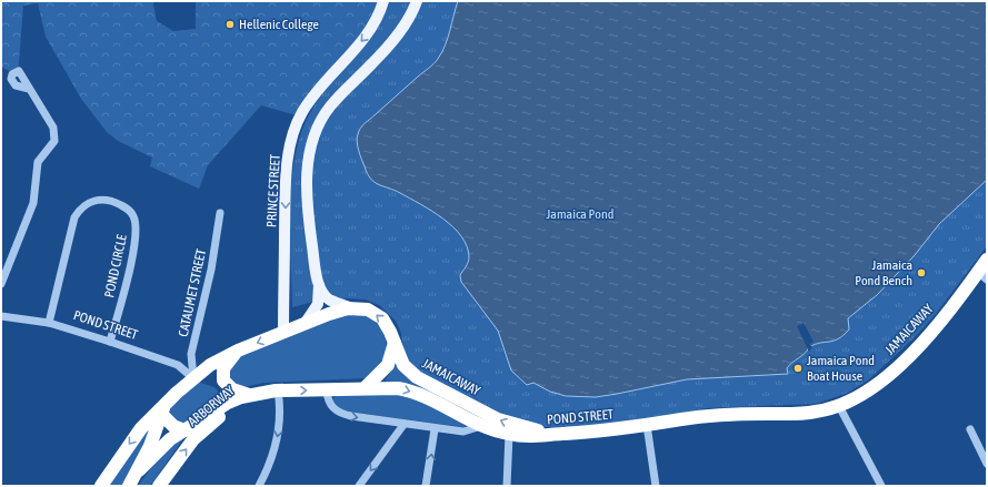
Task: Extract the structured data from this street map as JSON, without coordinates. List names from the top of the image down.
{
  "streets": {
    "highway": ["POND STREET", "JAMAICAWAY", "ARBORWAY"],
    "main road": ["PRINCE STREET"],
    "street": ["POND CIRCLE", "CATAUMET STREET"]
  },
  "crossings": [
    ["PRINCE STREET", "JAMAICAWAY"],
    ["PRINCE STREET", "ARBORWAY"],
    ["POND CIRCLE", "POND STREET"],
    ["CATAUMET STREET", "POND STREET"],
    ["CATAUMET STREET", "ARBORWAY"],
    ["POND STREET", "JAMAICAWAY"],
    ["POND STREET", "ARBORWAY"],
    ["JAMAICAWAY", "ARBORWAY"]
  ],
  "parks": ["Jamaica Pond"],
  "places": ["Hellenic College", "Jamaica Pond Bench", "Jamaica Pond Boat House"]
}
